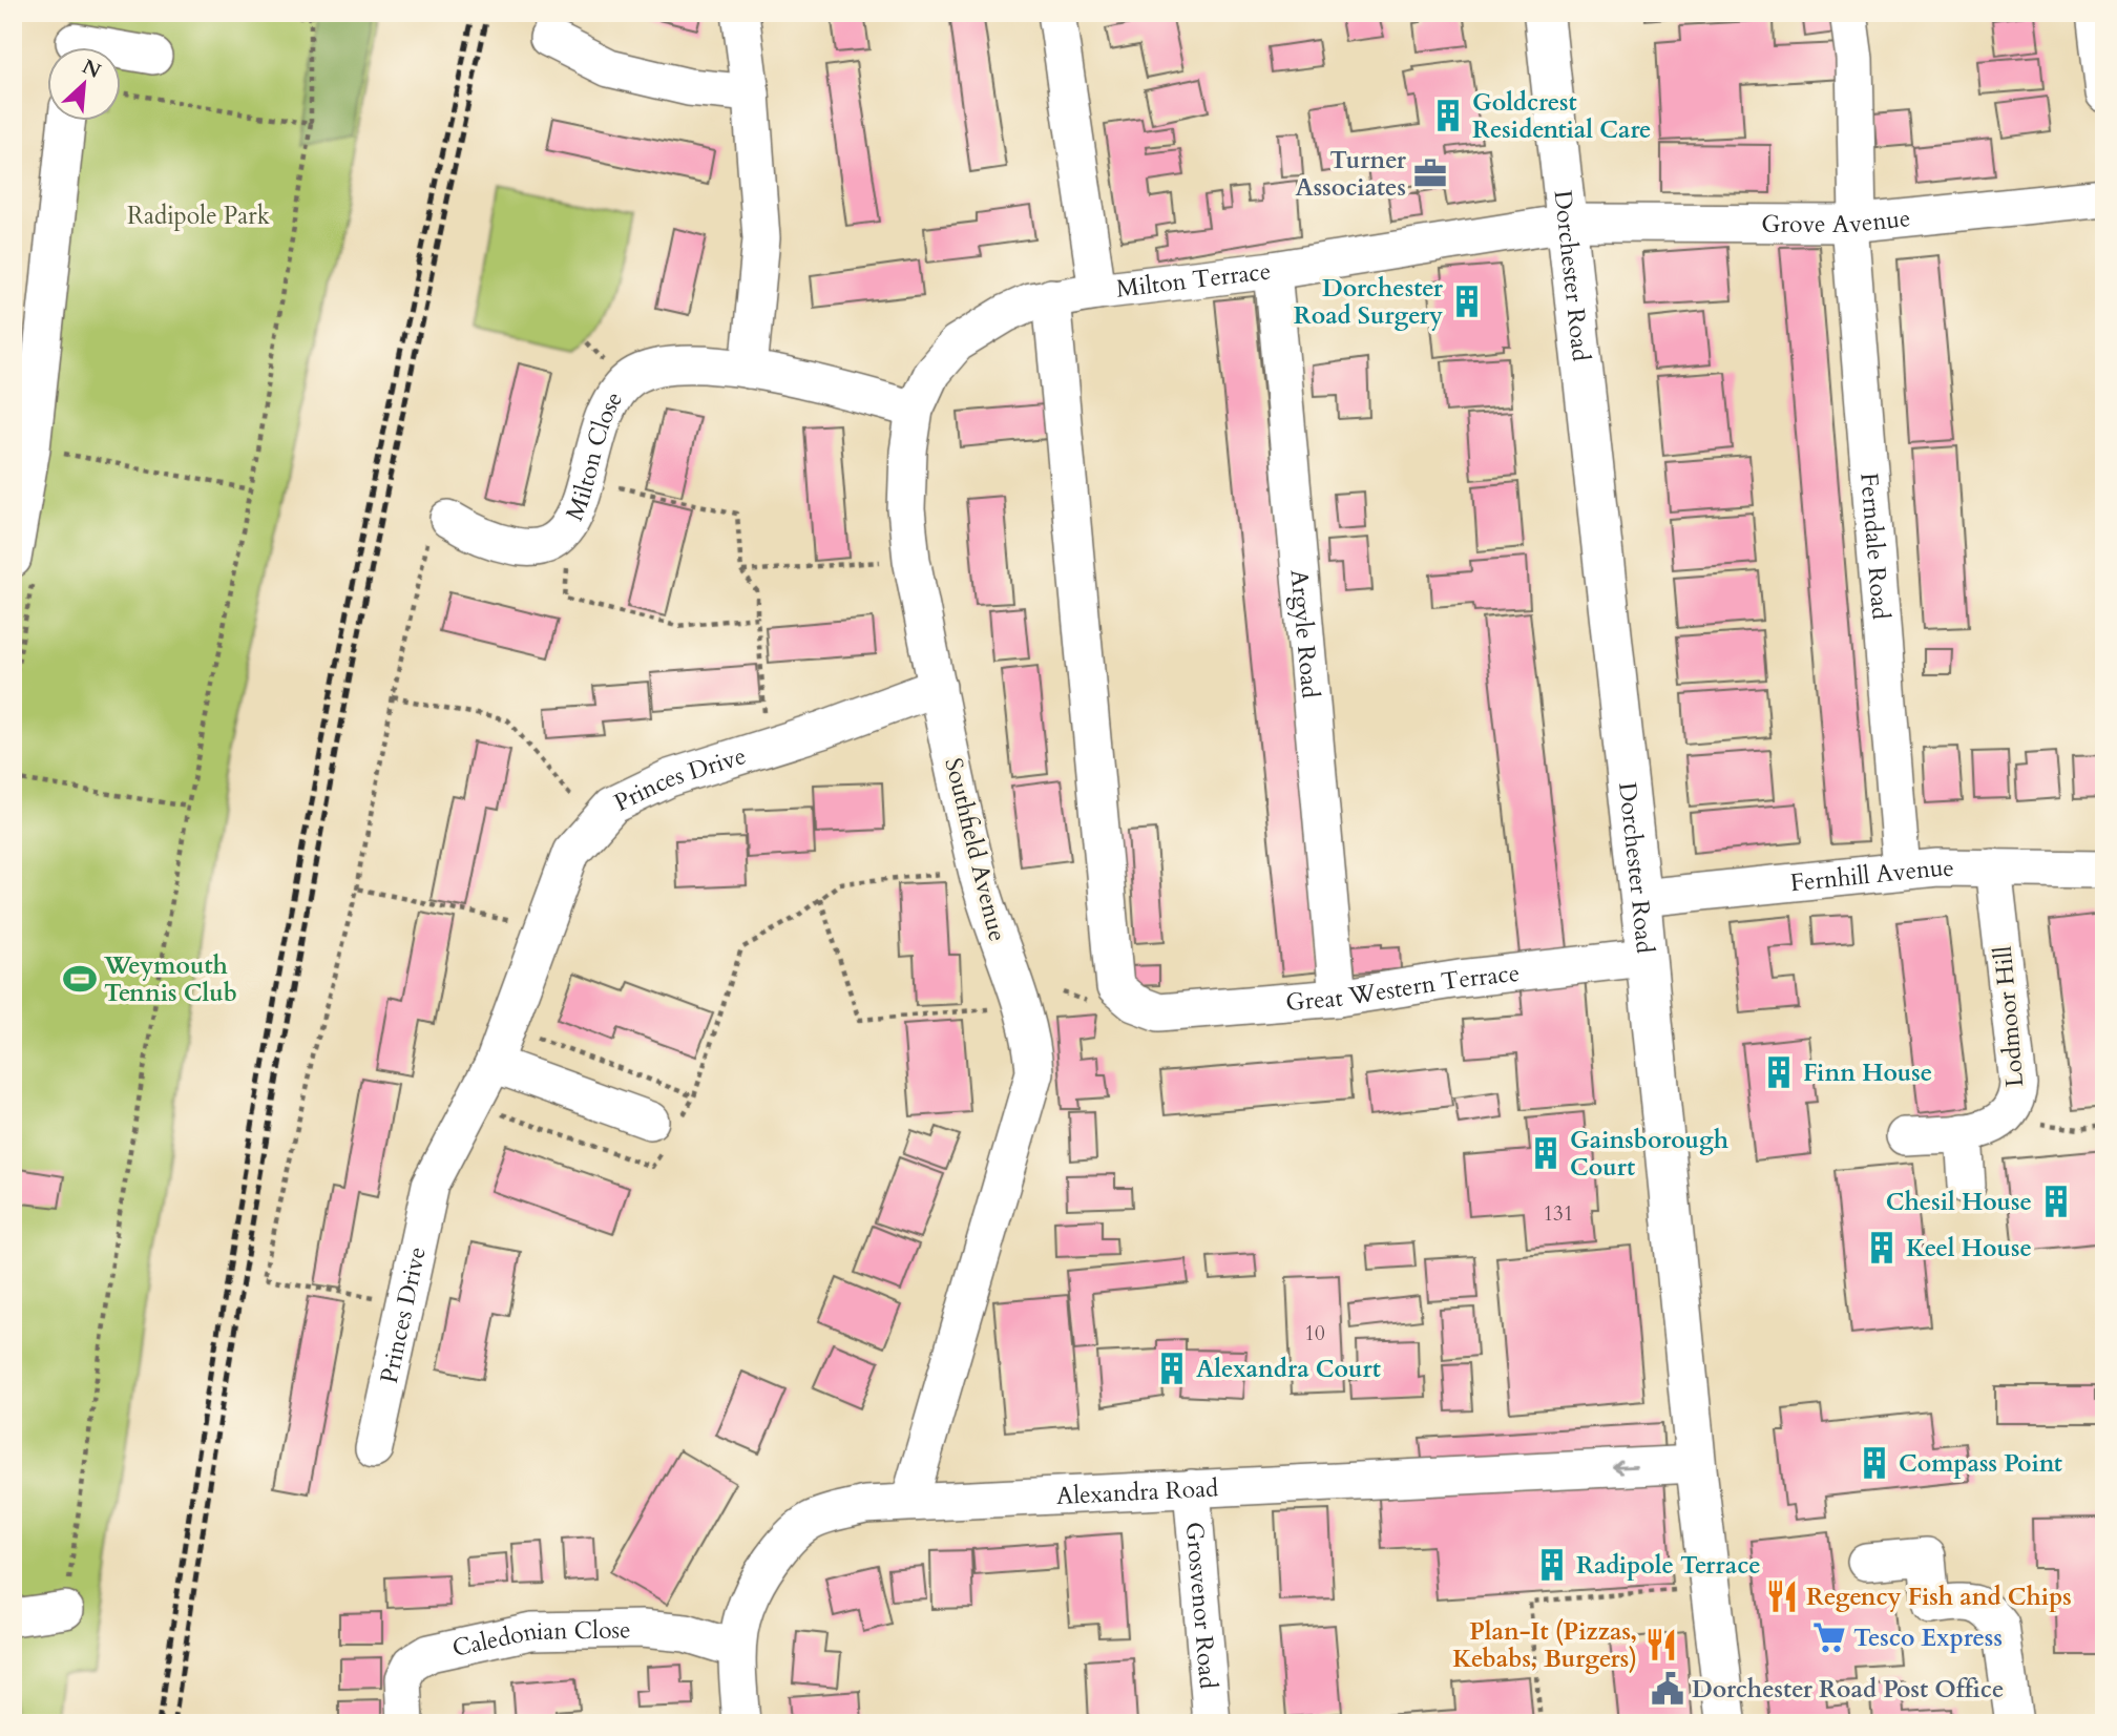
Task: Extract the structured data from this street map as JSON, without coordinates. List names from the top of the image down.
{
  "streets": {
    "main road": ["Dorchester Road"],
    "street": [
      "Grove Avenue",
      "Milton Terrace",
      "Milton Close",
      "Ferndale Road",
      "Argyle Road",
      "Princes Drive",
      "Southfield Avenue",
      "Fernhill Avenue",
      "Great Western Terrace",
      "Lodmoor Hill",
      "Alexandra Road",
      "Grosvenor Road",
      "Caledonian Close"
    ]
  },
  "crossings": [
    ["Grove Avenue", "Dorchester Road"],
    ["Grove Avenue", "Milton Terrace"],
    ["Grove Avenue", "Ferndale Road"],
    ["Dorchester Road", "Milton Terrace"],
    ["Dorchester Road", "Fernhill Avenue"],
    ["Dorchester Road", "Great Western Terrace"],
    ["Dorchester Road", "Alexandra Road"],
    ["Milton Terrace", "Argyle Road"],
    ["Milton Terrace", "Southfield Avenue"],
    ["Milton Close", "Southfield Avenue"],
    ["Ferndale Road", "Fernhill Avenue"],
    ["Argyle Road", "Great Western Terrace"],
    ["Princes Drive", "Southfield Avenue"],
    ["Southfield Avenue", "Great Western Terrace"],
    ["Southfield Avenue", "Alexandra Road"],
    ["Fernhill Avenue", "Lodmoor Hill"],
    ["Alexandra Road", "Grosvenor Road"],
    ["Alexandra Road", "Caledonian Close"]
  ],
  "one_way": ["Alexandra Road"],
  "parks": ["Radipole Park"],
  "places": {
    "building": [
      "Goldcrest Residential Care",
      "Dorchester Road Surgery",
      "Finn House",
      "Gainsborough Court",
      "Chesil House",
      "Keel House",
      "Alexandra Court",
      "Compass Point",
      "Radipole Terrace"
    ],
    "office": ["Turner Associates"],
    "sports": ["Weymouth Tennis Club"],
    "restaurant": ["Regency Fish and Chips", "Plan-It (Pizzas, Kebabs, Burgers)"],
    "supermarket": ["Tesco Express"],
    "public building": ["Dorchester Road Post Office"]
  },
  "house_numbers": ["131", "10"],
  "north": "top right"
}
